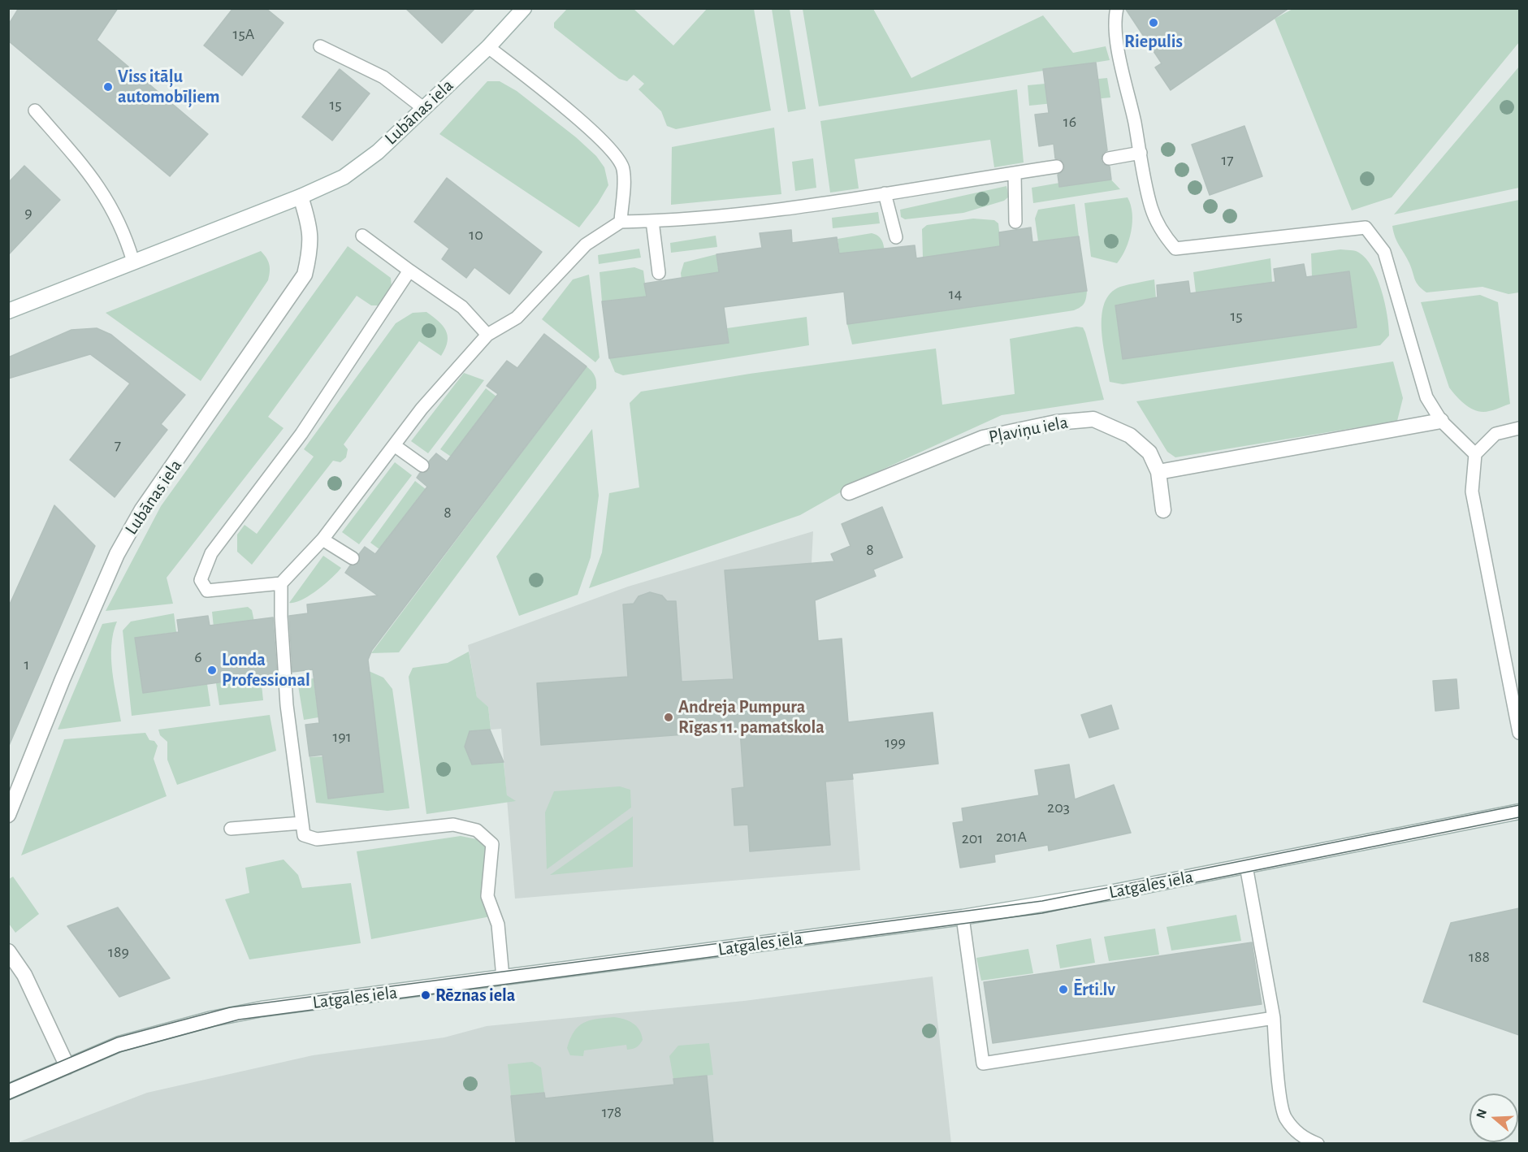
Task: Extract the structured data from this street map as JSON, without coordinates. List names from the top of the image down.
{
  "streets": {
    "street": ["Lubānas iela", "Pļaviņu iela", "Latgales iela"]
  },
  "places": [
    "Riepulis",
    "Viss itāļu automobīļiem",
    "Londa Professional",
    "Andreja Pumpura Rīgas 11. pamatskola",
    "Ērti.lv",
    "Rēznas iela"
  ],
  "house_numbers": [
    "15A",
    "15",
    "16",
    "17",
    "9",
    "10",
    "14",
    "15",
    "7",
    "8",
    "8",
    "6",
    "1",
    "191",
    "199",
    "203",
    "201A",
    "201",
    "189",
    "188",
    "178"
  ],
  "north": "left"
}
